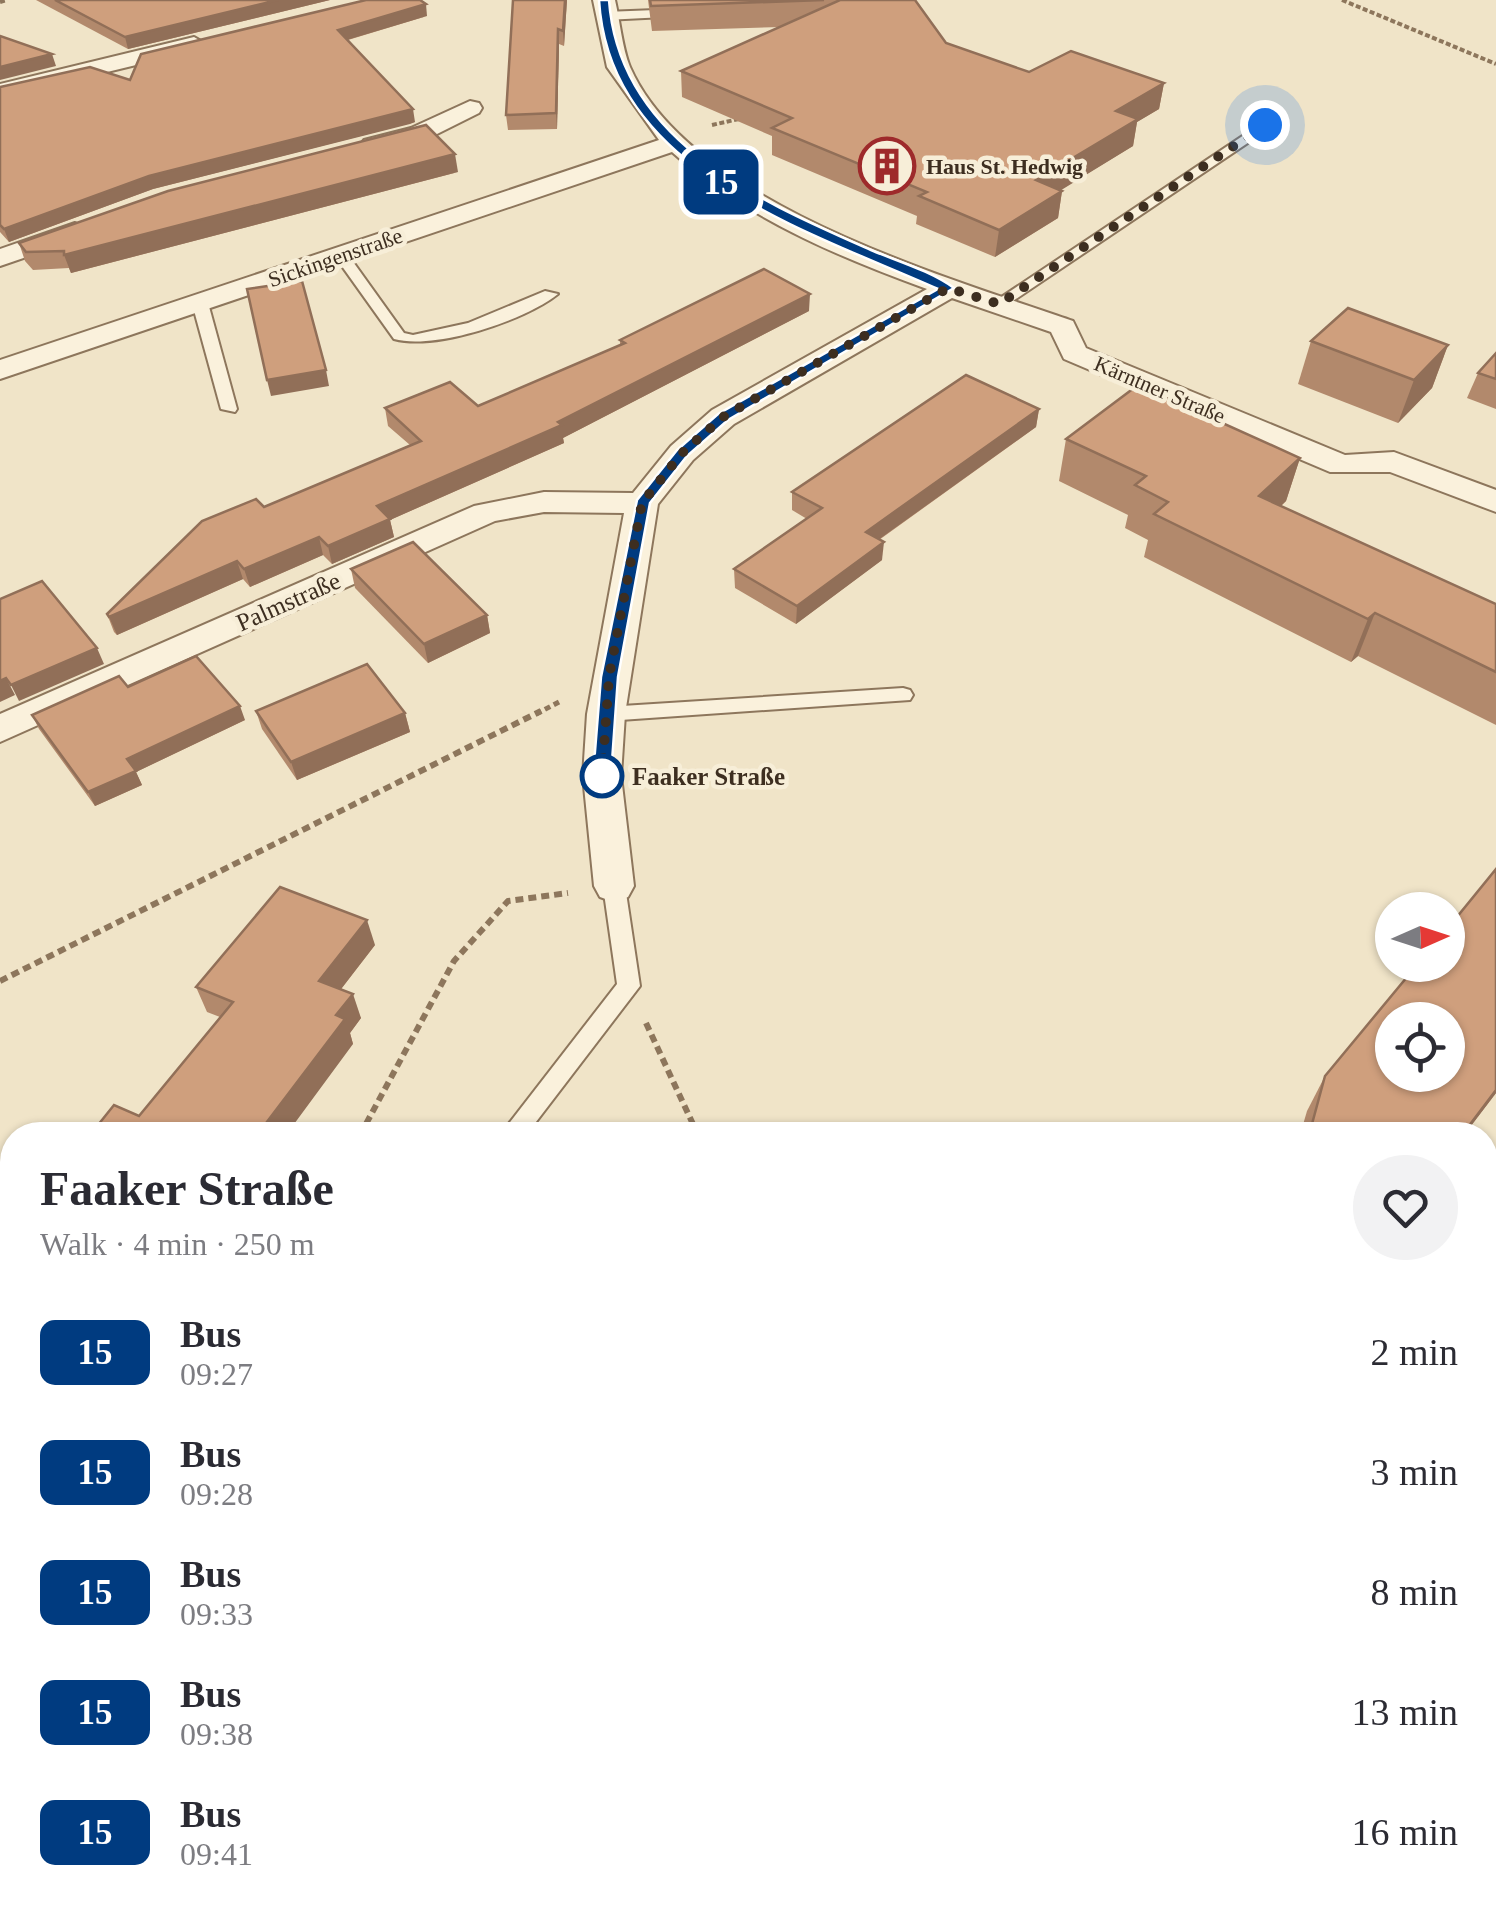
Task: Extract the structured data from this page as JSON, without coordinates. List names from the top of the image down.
{
  "streets": {
    "street": ["Sickingenstraße", "Kärntner Straße", "Palmstraße"]
  },
  "crossings": [
    ["Sickingenstraße", "Kärntner Straße"]
  ],
  "places": {
    "building": ["Haus St. Hedwig"],
    "other": ["Faaker Straße"]
  },
  "lines": ["bus line 15"],
  "north": "right",
  "page": {
    "on_map": "15",
    "heading": ["Faaker Straße", "Walk · 4 min · 250 m"],
    "list": [
      {
        "mark": "15",
        "name": "Bus",
        "note": "09:27",
        "value": "2 min"
      },
      {
        "mark": "15",
        "name": "Bus",
        "note": "09:28",
        "value": "3 min"
      },
      {
        "mark": "15",
        "name": "Bus",
        "note": "09:33",
        "value": "8 min"
      },
      {
        "mark": "15",
        "name": "Bus",
        "note": "09:38",
        "value": "13 min"
      },
      {
        "mark": "15",
        "name": "Bus",
        "note": "09:41",
        "value": "16 min"
      }
    ]
  }
}
